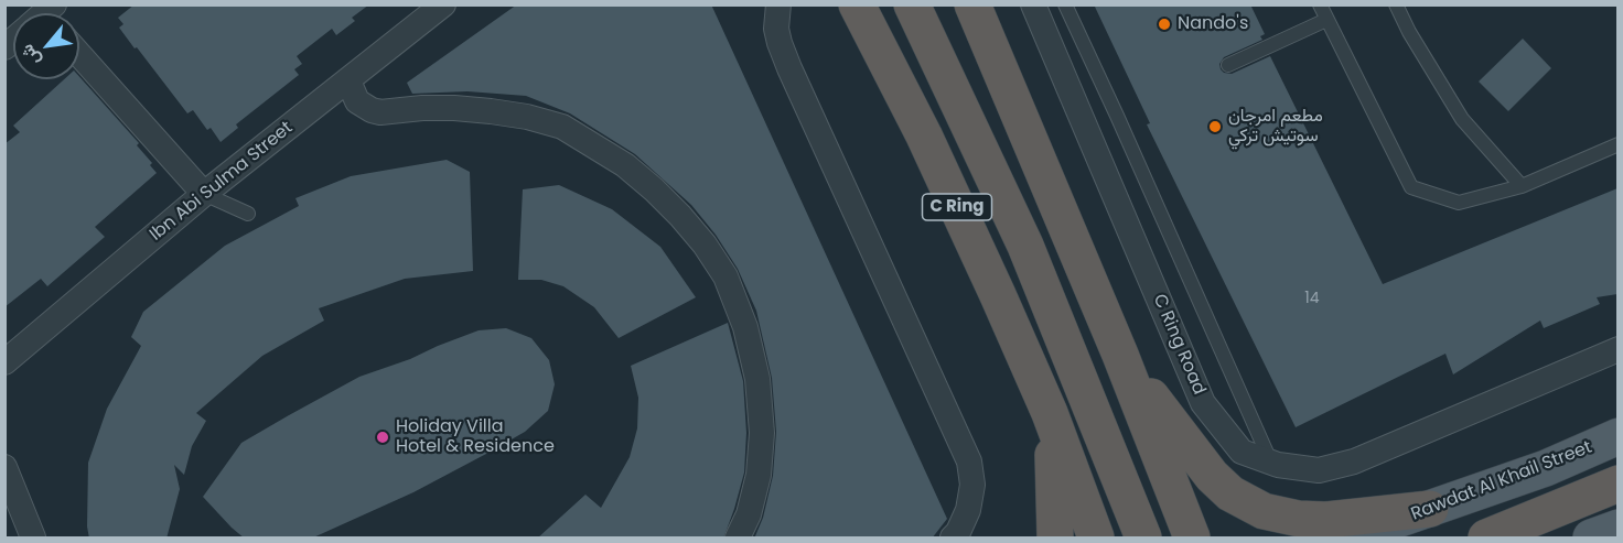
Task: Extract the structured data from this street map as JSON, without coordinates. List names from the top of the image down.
{
  "streets": {
    "highway": ["C Ring"],
    "main road": ["Rawdat Al Khail Street"],
    "street": ["Ibn Abi Sulma Street", "C Ring Road"]
  },
  "places": ["Nando's", "مطعم امرجان سوتيش تركي", "Holiday Villa Hotel & Residence"],
  "house_numbers": ["14"],
  "north": "bottom left"
}
